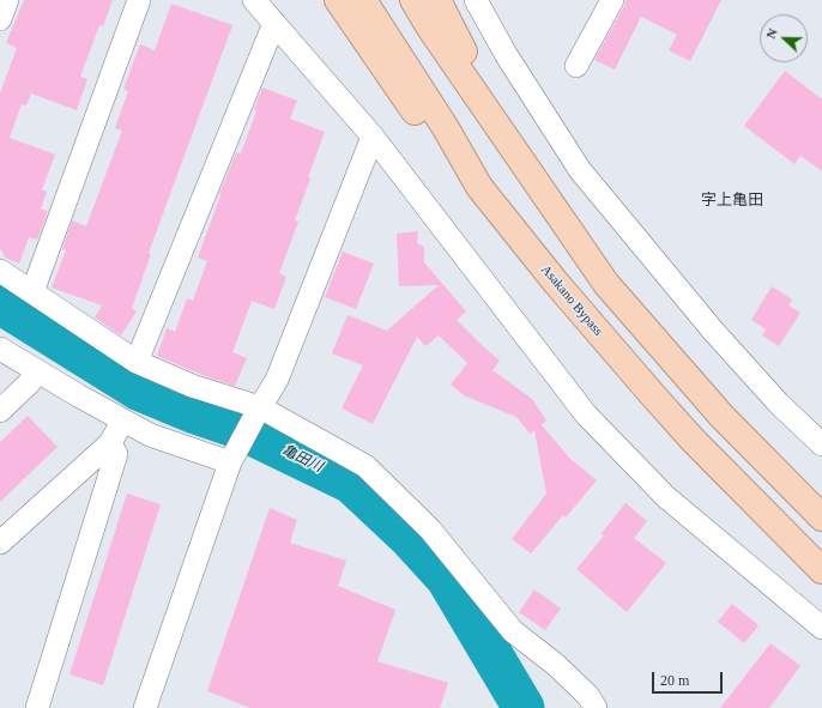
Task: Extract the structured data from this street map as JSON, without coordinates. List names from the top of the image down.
{
  "streets": {
    "highway": ["Asakano Bypass"]
  },
  "districts": ["字上亀田"],
  "water": ["亀田川"],
  "scale_bar": "20 m",
  "north": "left"
}
